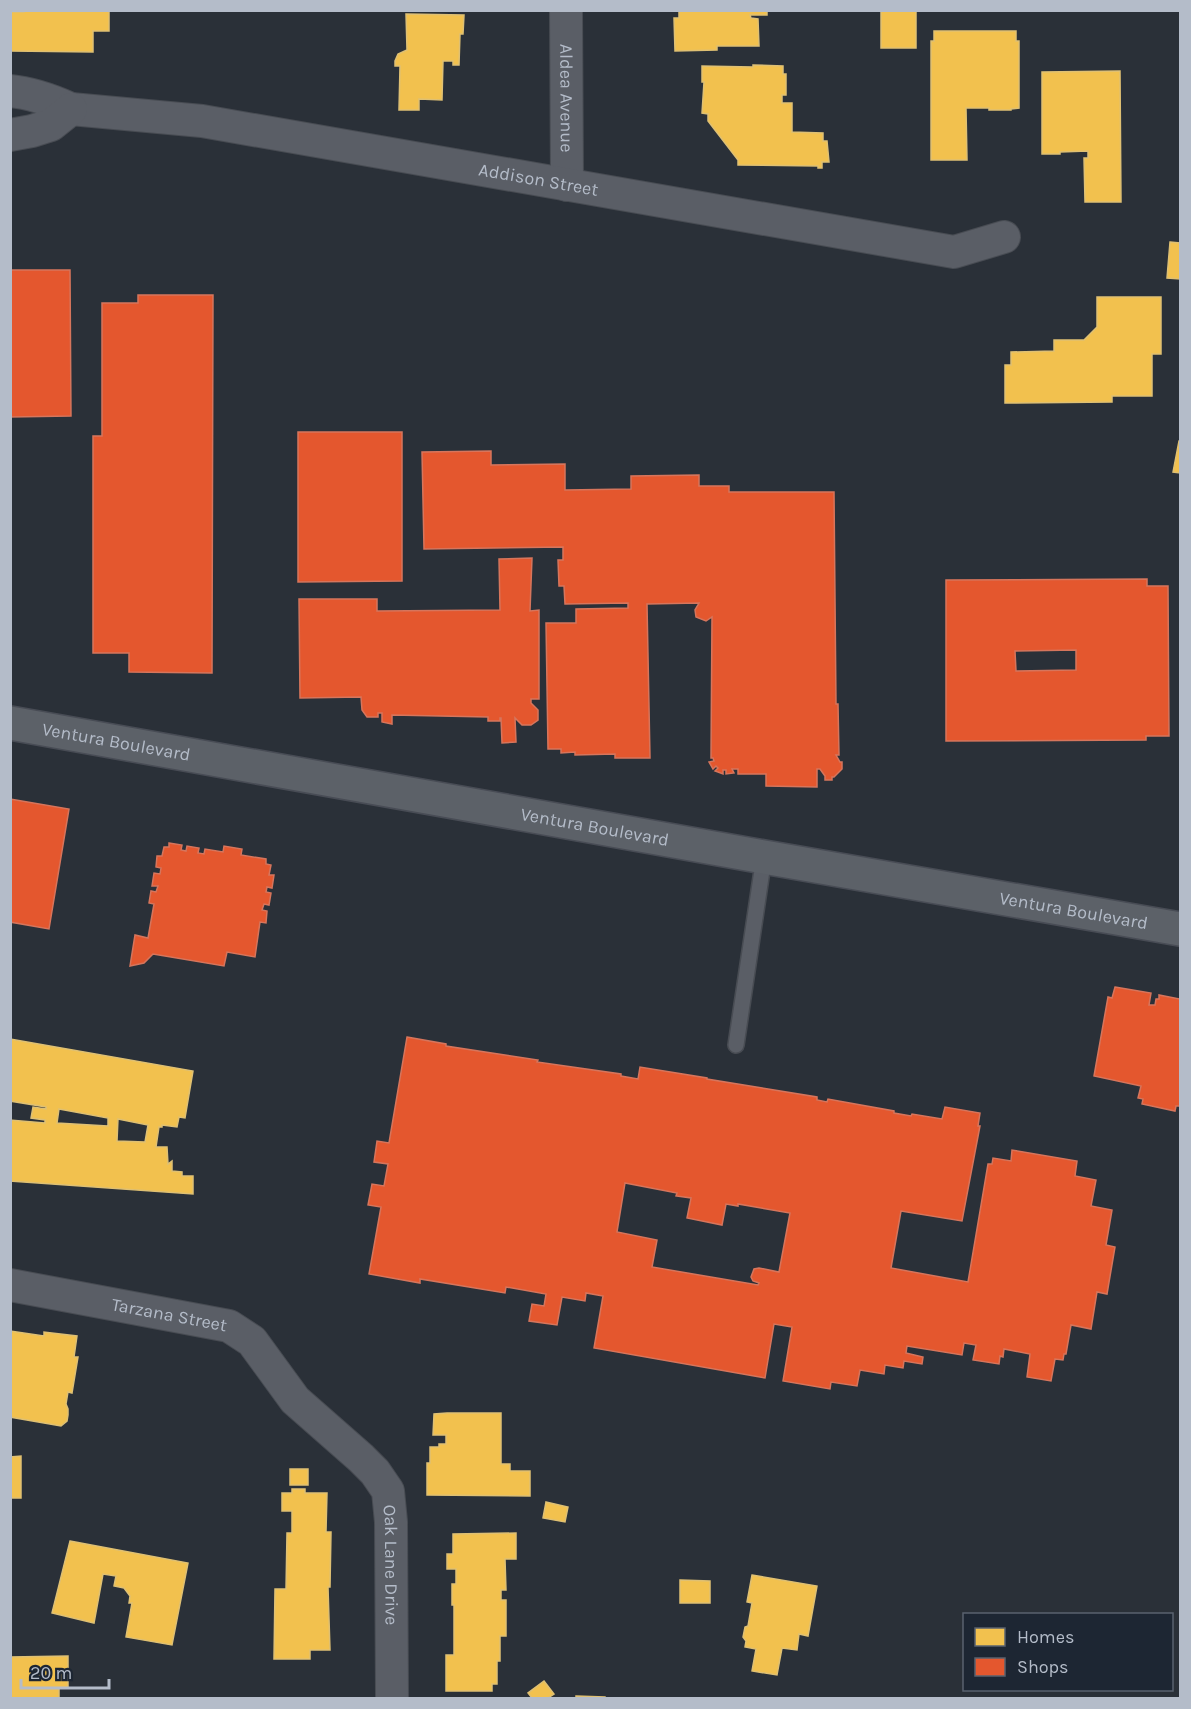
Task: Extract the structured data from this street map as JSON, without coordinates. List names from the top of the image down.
{
  "streets": {
    "main road": ["Ventura Boulevard"],
    "street": [
      "Aldea Avenue",
      "Addison Street",
      "Tarzana Street",
      "Oak Lane Drive"
    ]
  },
  "crossings": [
    ["Aldea Avenue", "Addison Street"],
    ["Tarzana Street", "Oak Lane Drive"]
  ],
  "legend": ["Homes", "Shops"],
  "scale_bar": "20 m"
}
